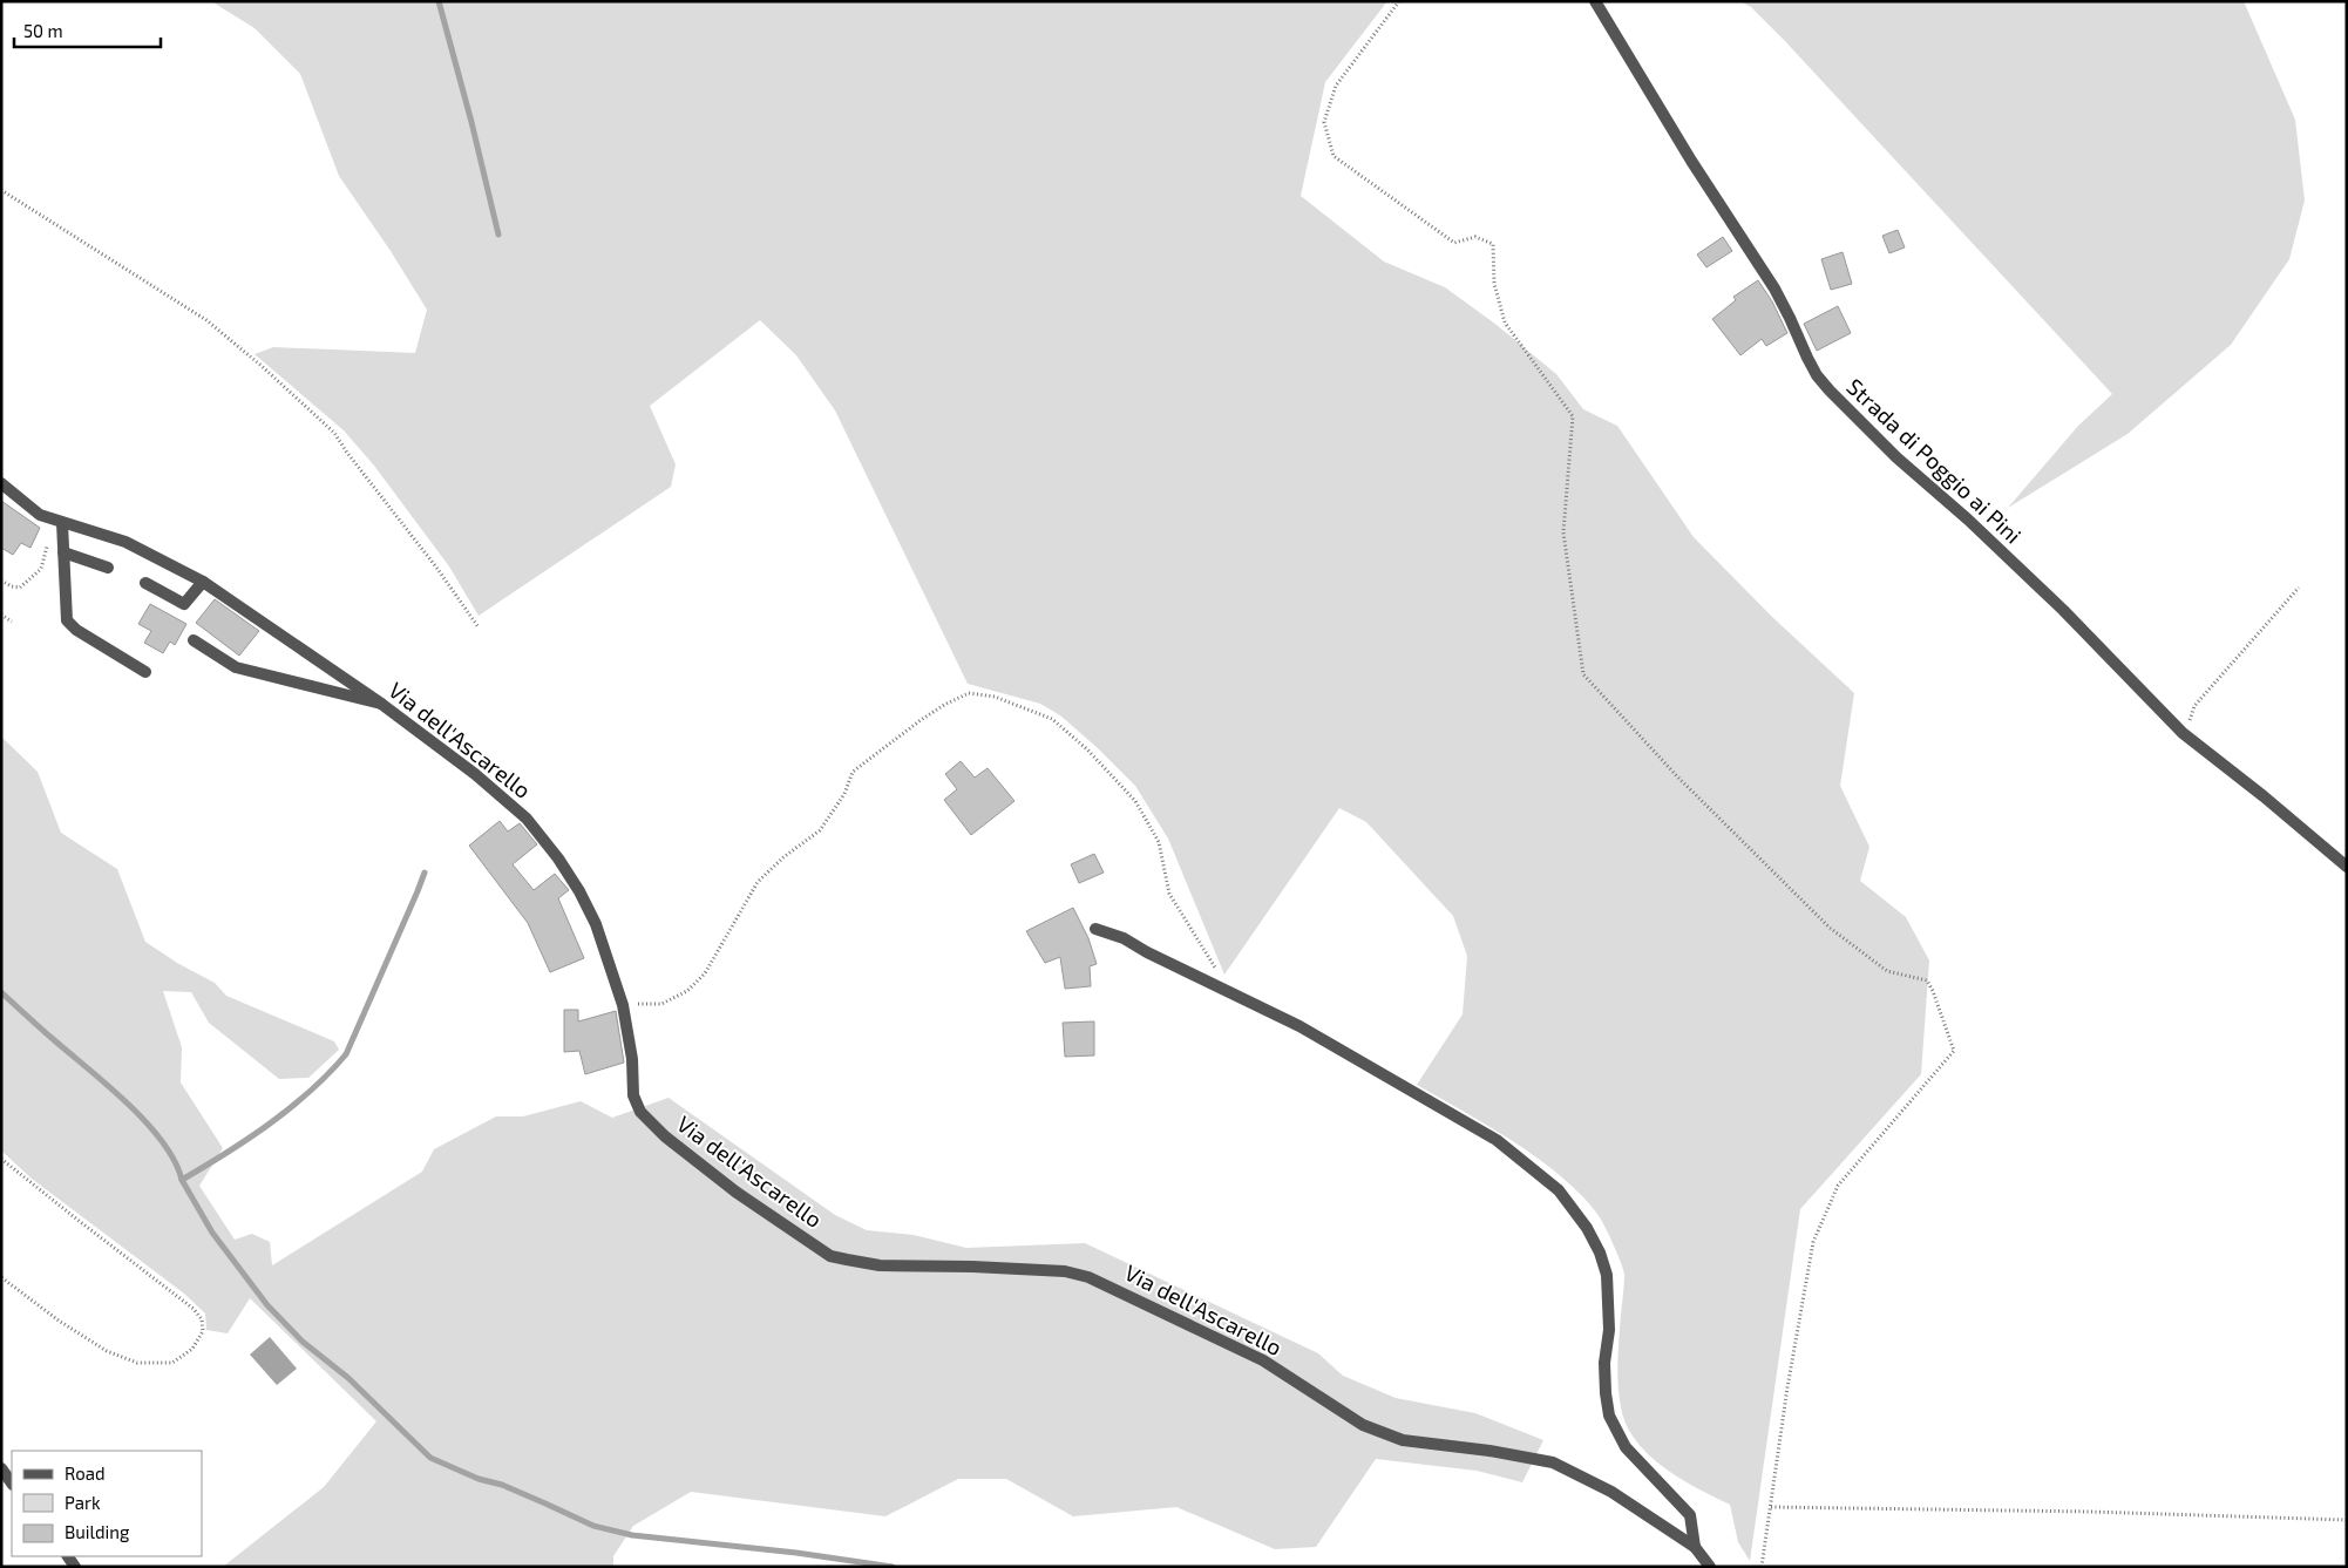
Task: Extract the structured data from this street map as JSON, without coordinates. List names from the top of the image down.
{
  "streets": {
    "street": ["Strada di Poggio ai Pini", "Via dell'Ascarello"]
  },
  "legend": ["Road", "Park", "Building"],
  "scale_bar": "50 m"
}
